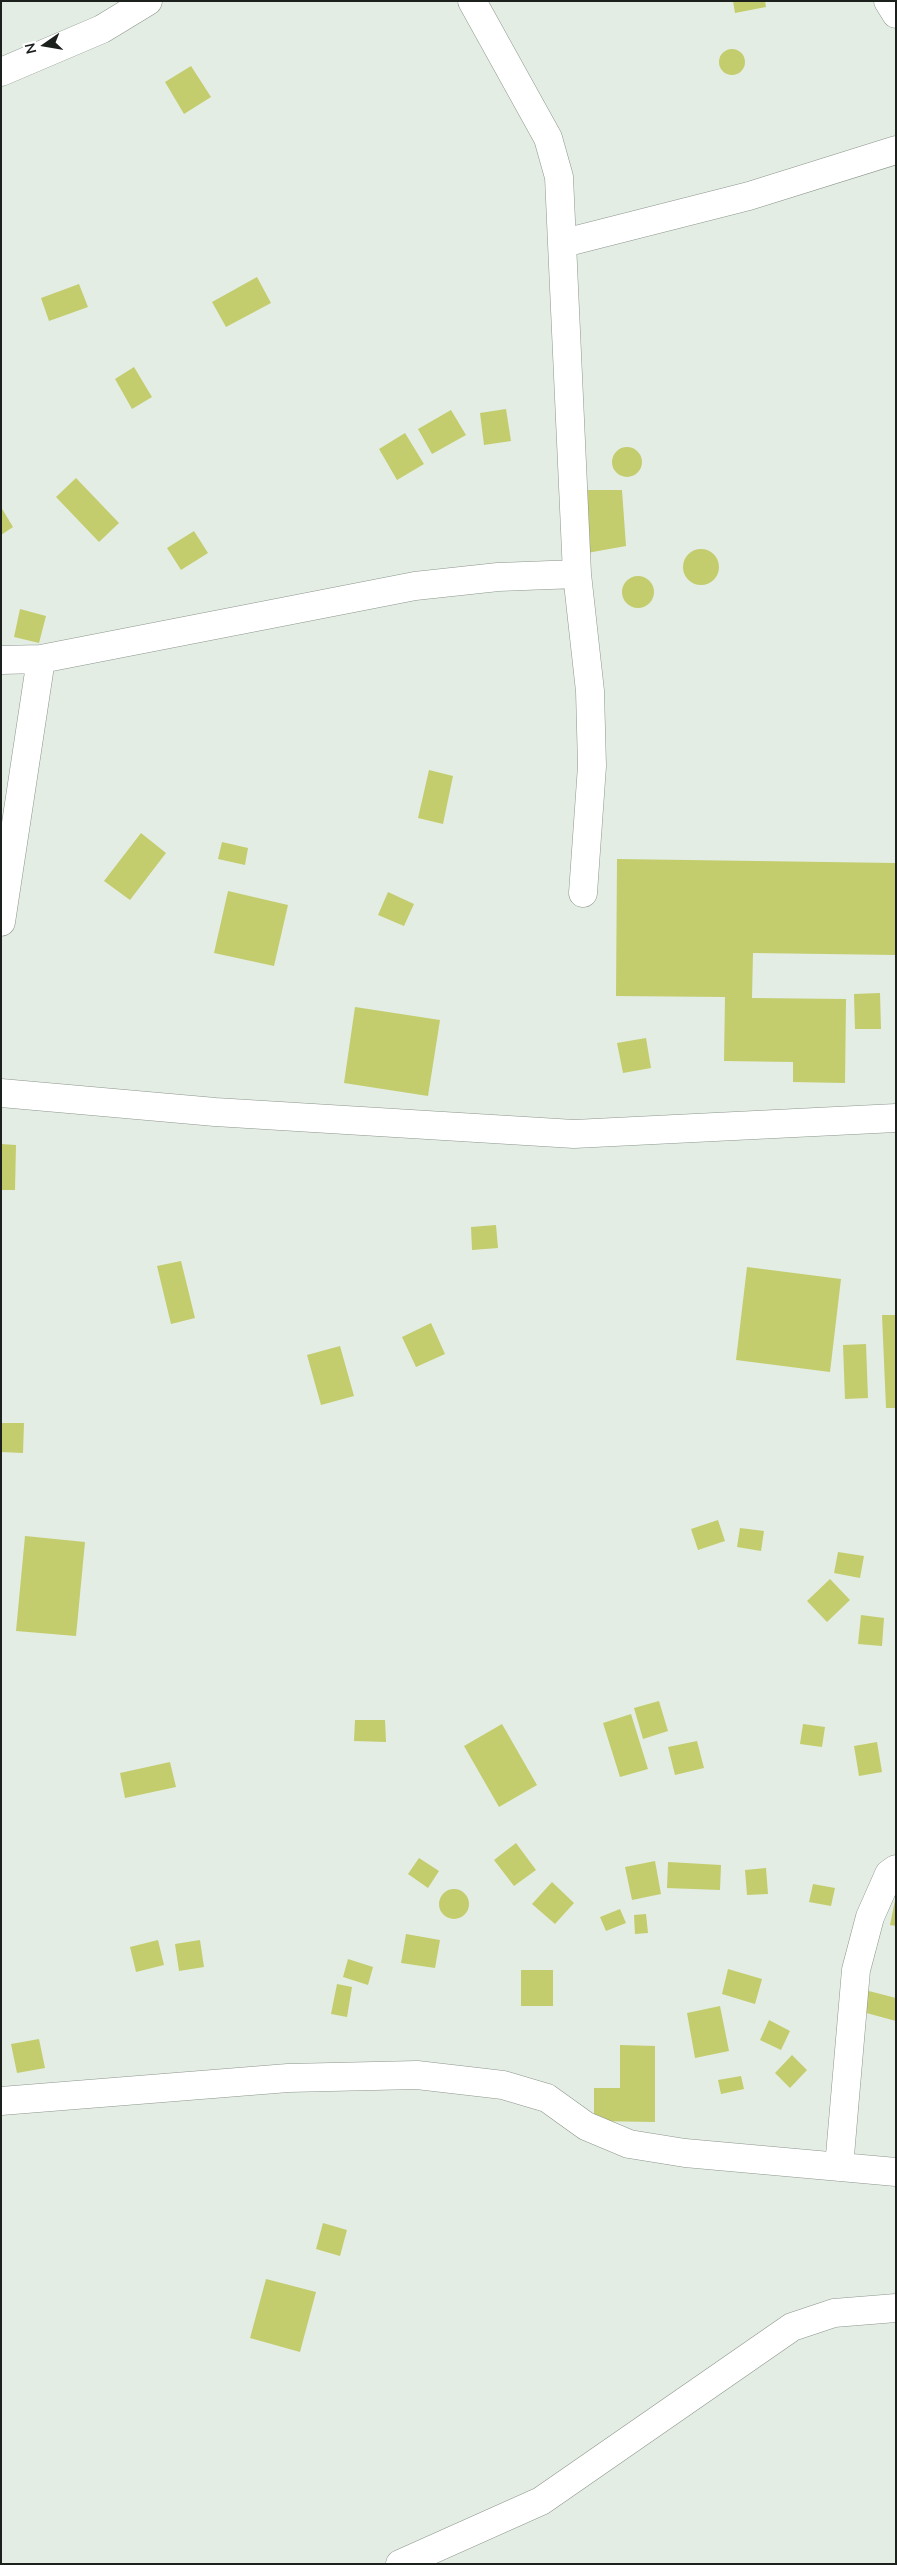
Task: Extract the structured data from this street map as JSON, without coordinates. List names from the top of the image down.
{
  "north": "left"
}
